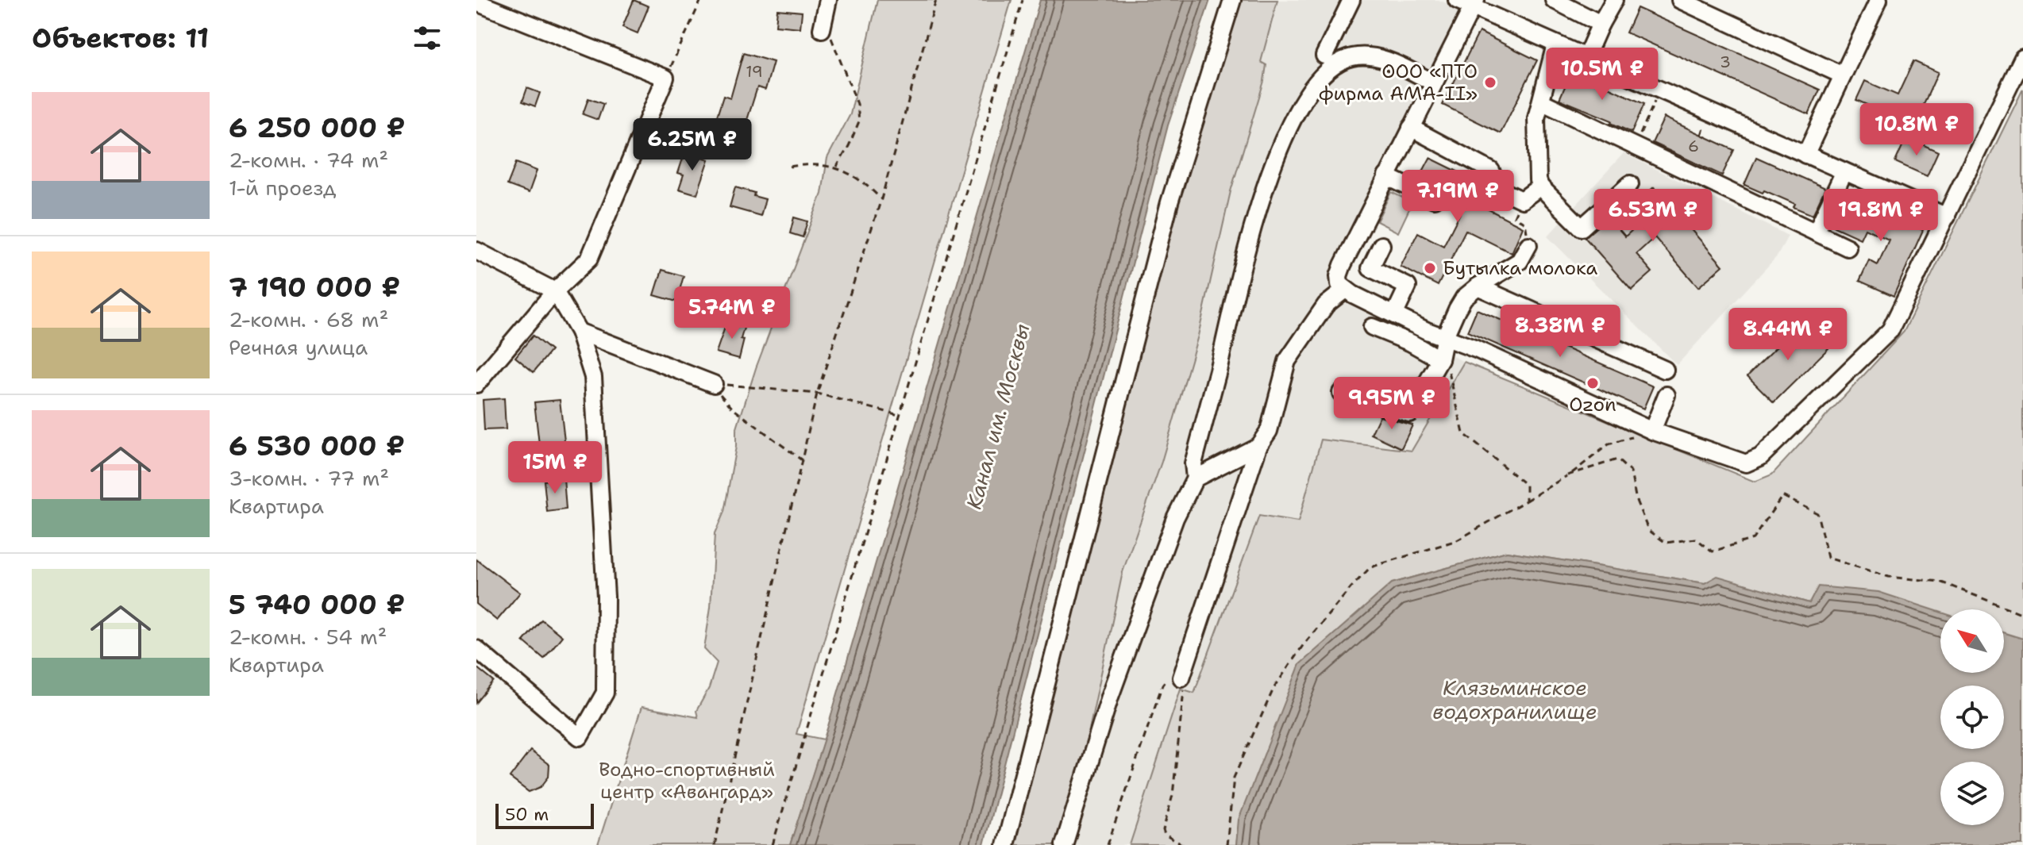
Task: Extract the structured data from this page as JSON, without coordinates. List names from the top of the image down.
{
  "water": ["Канал им. Москвы", "Клязьминское водохранилище"],
  "parks": ["Водно-спортивный центр «Авангард»"],
  "places": ["ООО «ПТО фирма АМА-II»", "Бутылка молока", "Ozon"],
  "house_numbers": ["3", "19", "6"],
  "scale_bar": "50 m",
  "north": "top left",
  "page": {
    "heading": "Объектов: 11",
    "price": [
      "10.5M ₽",
      "10.8M ₽",
      "6.25M ₽",
      "7.19M ₽",
      "6.53M ₽",
      "19.8M ₽",
      "5.74M ₽",
      "8.38M ₽",
      "8.44M ₽",
      "9.95M ₽",
      "15M ₽"
    ],
    "list": [
      {
        "name": "6 250 000 ₽",
        "note": "2-комн. · 74 m² · 1-й проезд"
      },
      {
        "name": "7 190 000 ₽",
        "note": "2-комн. · 68 m² · Речная улица"
      },
      {
        "name": "6 530 000 ₽",
        "note": "3-комн. · 77 m² · Квартира"
      },
      {
        "name": "5 740 000 ₽",
        "note": "2-комн. · 54 m² · Квартира"
      }
    ],
    "scale": "50 m"
  }
}
